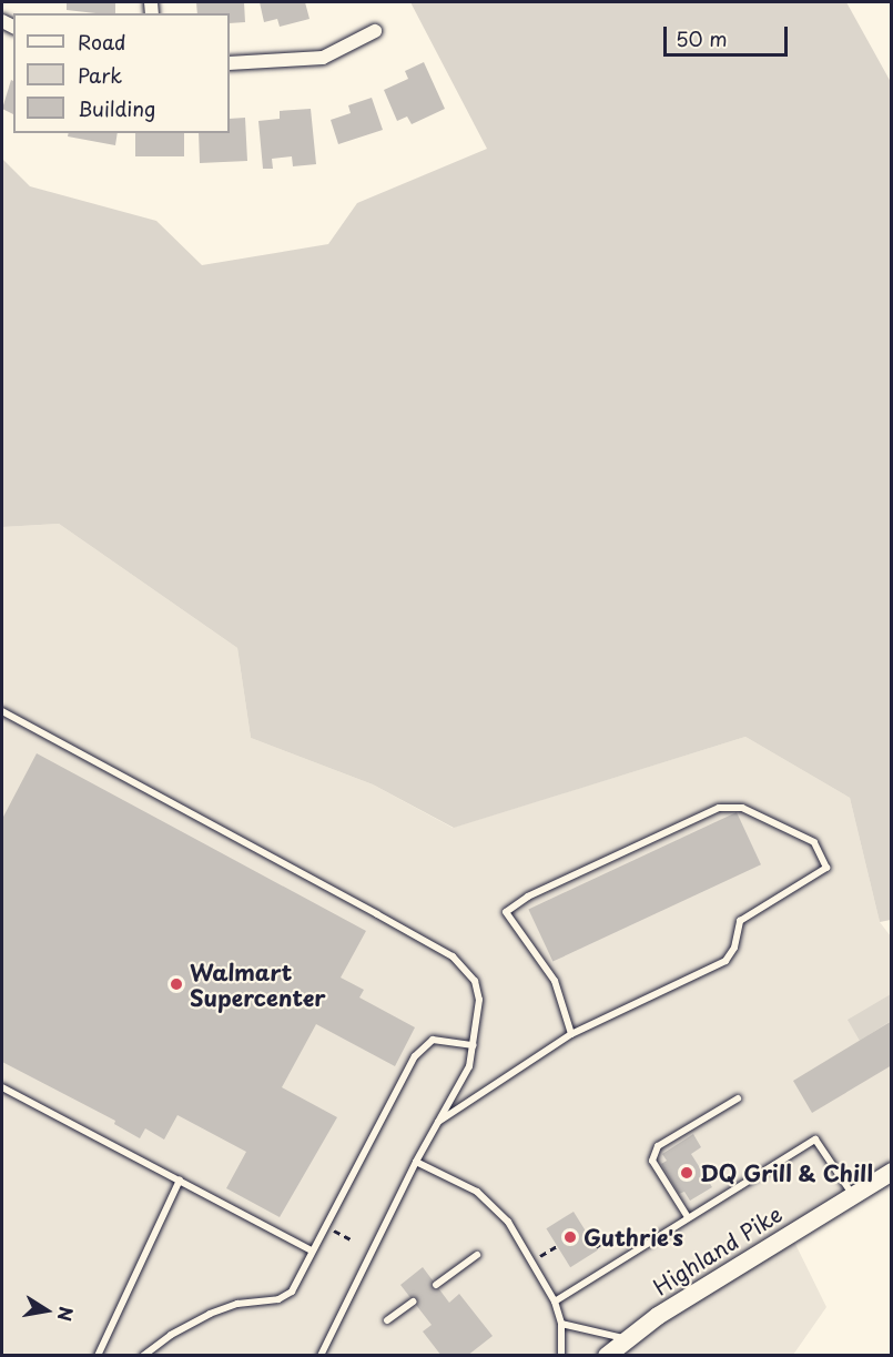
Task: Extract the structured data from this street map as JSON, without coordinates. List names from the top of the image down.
{
  "streets": {
    "main road": ["Highland Pike"]
  },
  "places": ["Walmart Supercenter", "DQ Grill & Chill", "Guthrie's"],
  "legend": ["Road", "Park", "Building"],
  "scale_bar": "50 m",
  "north": "right"
}
